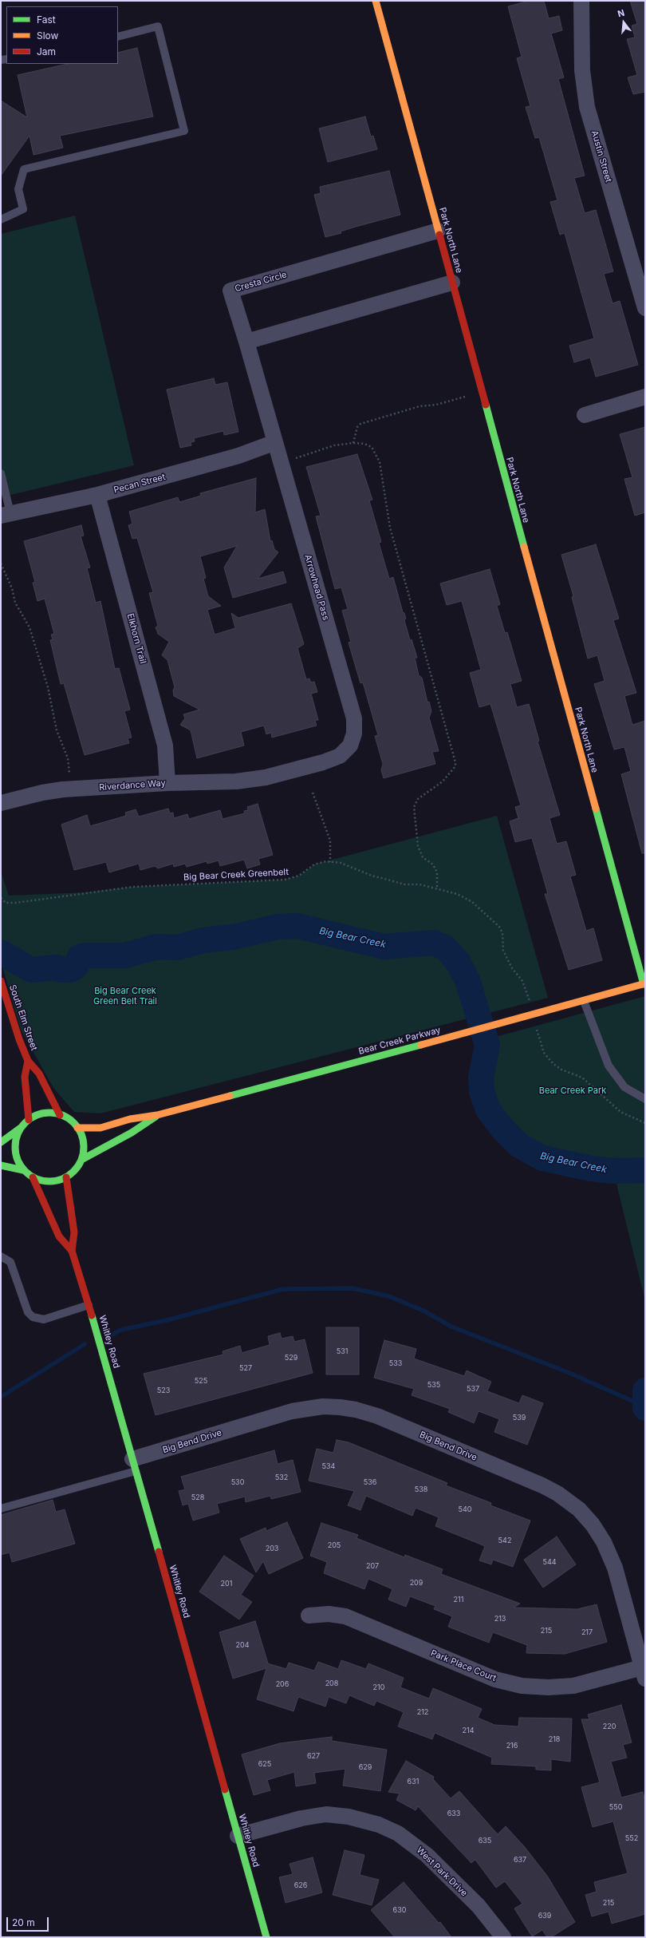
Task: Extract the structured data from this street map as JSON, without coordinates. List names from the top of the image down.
{
  "streets": {
    "street": [
      "Austin Street",
      "Park North Lane",
      "Cresta Circle",
      "Pecan Street",
      "Arrowhead Pass",
      "Elkhorn Trail",
      "Riverdance Way",
      "South Elm Street",
      "Bear Creek Parkway",
      "Whitley Road",
      "Big Bend Drive",
      "Park Place Court",
      "West Park Drive"
    ],
    "path": ["Big Bear Creek Greenbelt"]
  },
  "crossings": [
    ["Park North Lane", "Cresta Circle"],
    ["Park North Lane", "Bear Creek Parkway"],
    ["Cresta Circle", "Arrowhead Pass"],
    ["Pecan Street", "Arrowhead Pass"],
    ["Pecan Street", "Elkhorn Trail"],
    ["Arrowhead Pass", "Riverdance Way"],
    ["Elkhorn Trail", "Riverdance Way"],
    ["Big Bear Creek Greenbelt", "Bear Creek Parkway"],
    ["South Elm Street", "Bear Creek Parkway"],
    ["South Elm Street", "Whitley Road"],
    ["Bear Creek Parkway", "Whitley Road"],
    ["Whitley Road", "Big Bend Drive"],
    ["Whitley Road", "West Park Drive"],
    ["Big Bend Drive", "Park Place Court"]
  ],
  "water": ["Big Bear Creek"],
  "parks": ["Big Bear Creek Green Belt Trail", "Bear Creek Park"],
  "house_numbers": [
    "531",
    "529",
    "533",
    "527",
    "525",
    "535",
    "537",
    "523",
    "539",
    "534",
    "532",
    "530",
    "536",
    "538",
    "528",
    "540",
    "542",
    "205",
    "203",
    "544",
    "207",
    "209",
    "201",
    "211",
    "213",
    "215",
    "217",
    "204",
    "208",
    "206",
    "210",
    "212",
    "220",
    "214",
    "218",
    "216",
    "627",
    "625",
    "629",
    "631",
    "550",
    "633",
    "552",
    "635",
    "637",
    "626",
    "215",
    "630",
    "639"
  ],
  "legend": ["Fast", "Slow", "Jam"],
  "scale_bar": "20 m",
  "north": "top"
}
